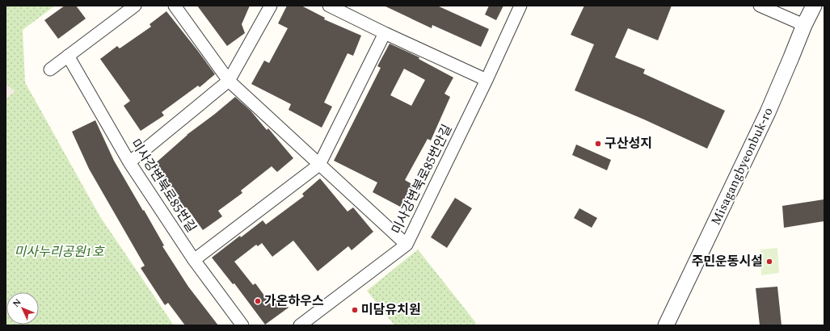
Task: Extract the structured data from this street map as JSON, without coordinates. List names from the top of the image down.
{
  "streets": {
    "street": ["Misagangbyeonbuk-ro", "미사강변북로85번안길", "미사강변북로85번길"]
  },
  "parks": ["미사누리공원1호"],
  "places": [
    "구산성지",
    "주민운동시설",
    "가온하우스",
    "미담유치원"
  ],
  "north": "top left"
}
